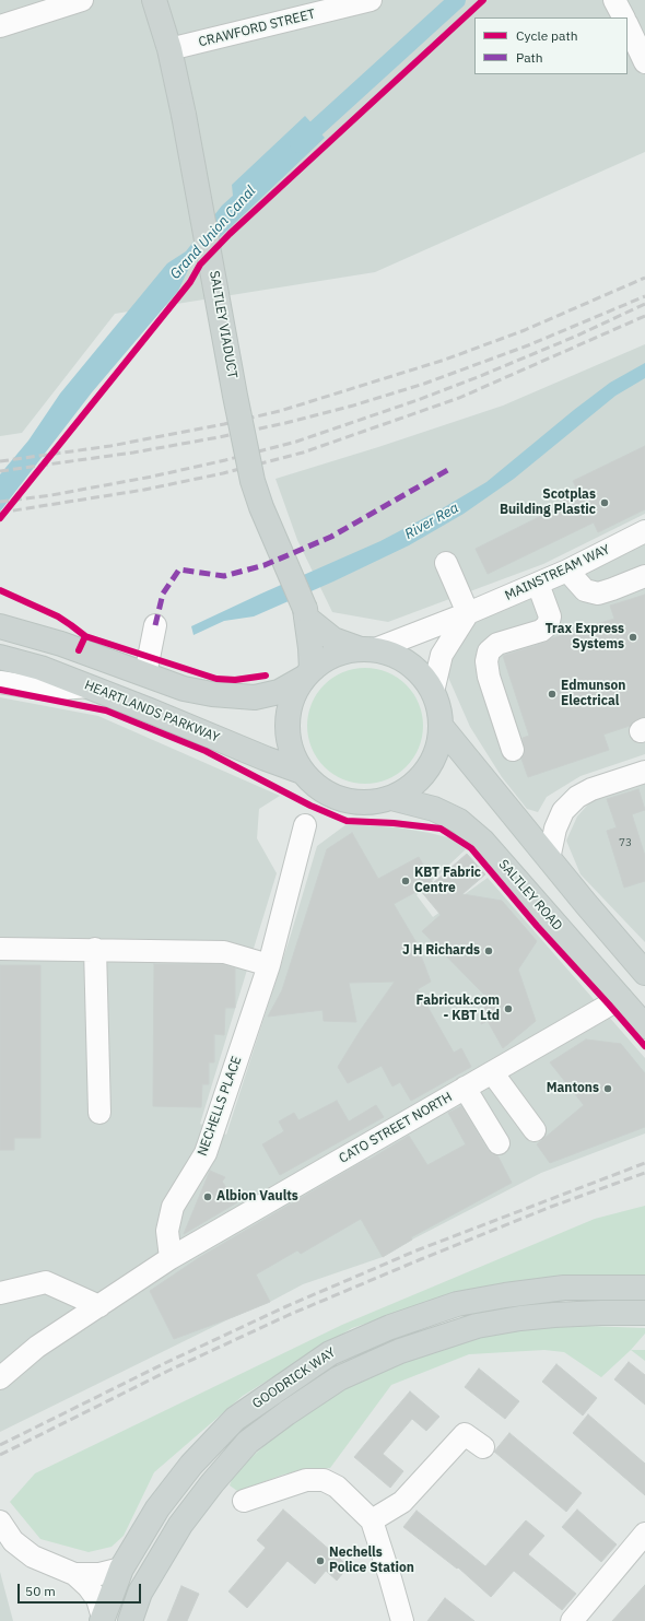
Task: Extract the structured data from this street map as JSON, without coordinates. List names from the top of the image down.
{
  "streets": {
    "main road": [
      "SALTLEY VIADUCT",
      "HEARTLANDS PARKWAY",
      "SALTLEY ROAD",
      "GOODRICK WAY"
    ],
    "street": [
      "CRAWFORD STREET",
      "MAINSTREAM WAY",
      "NECHELLS PLACE",
      "CATO STREET NORTH"
    ]
  },
  "crossings": [
    ["CRAWFORD STREET", "SALTLEY VIADUCT"],
    ["SALTLEY VIADUCT", "MAINSTREAM WAY"],
    ["SALTLEY VIADUCT", "HEARTLANDS PARKWAY"],
    ["SALTLEY VIADUCT", "SALTLEY ROAD"],
    ["MAINSTREAM WAY", "HEARTLANDS PARKWAY"],
    ["MAINSTREAM WAY", "SALTLEY ROAD"],
    ["HEARTLANDS PARKWAY", "SALTLEY ROAD"],
    ["SALTLEY ROAD", "CATO STREET NORTH"],
    ["NECHELLS PLACE", "CATO STREET NORTH"]
  ],
  "water": ["Grand Union Canal", "River Rea"],
  "places": [
    "Scotplas Building Plastic",
    "Trax Express Systems",
    "Edmunson Electrical",
    "KBT Fabric Centre",
    "J H Richards",
    "Fabricuk.com - KBT Ltd",
    "Mantons",
    "Albion Vaults",
    "Nechells Police Station"
  ],
  "house_numbers": ["73"],
  "legend": ["Cycle path", "Path"],
  "scale_bar": "50 m"
}
